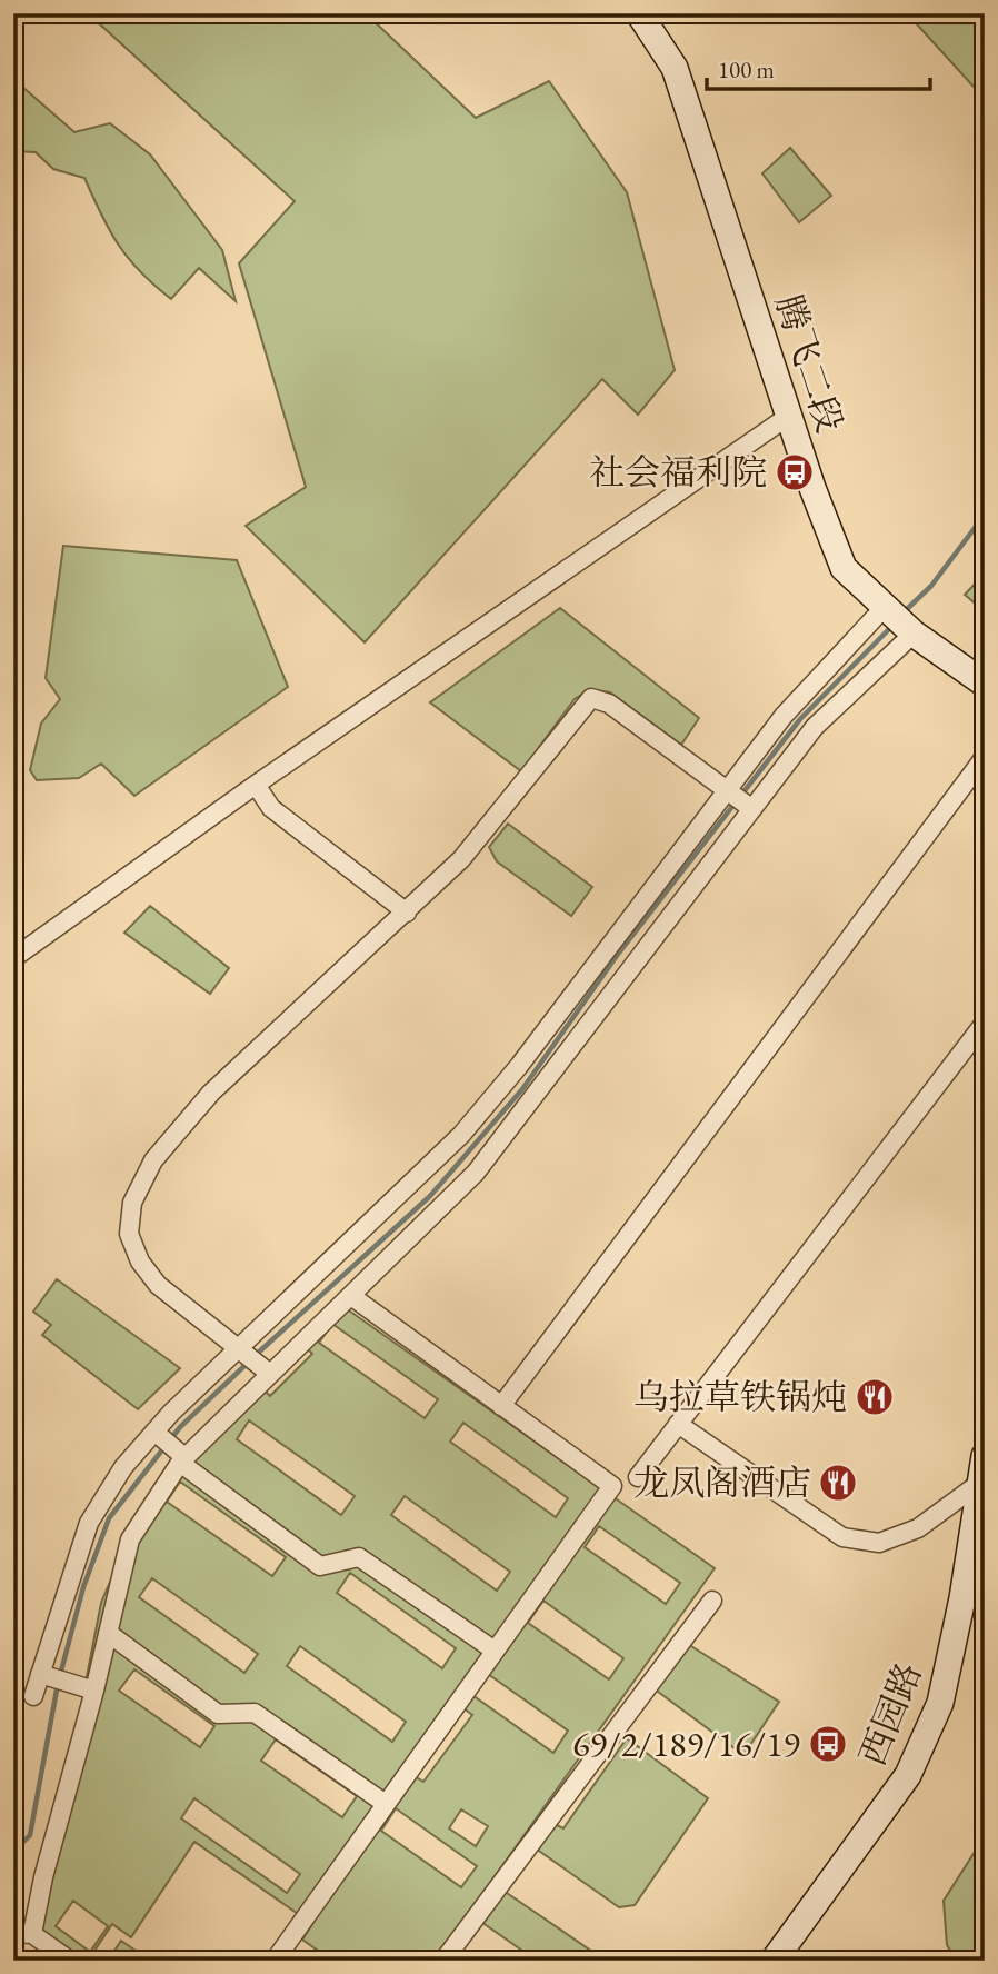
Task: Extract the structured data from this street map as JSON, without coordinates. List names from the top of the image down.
{
  "streets": {
    "street": ["腾飞二段", "西园路"]
  },
  "places": {
    "bus stop": ["社会福利院", "69/2/189/16/19"],
    "restaurant": ["乌拉草铁锅炖", "龙凤阁酒店"]
  },
  "scale_bar": "100 m"
}
